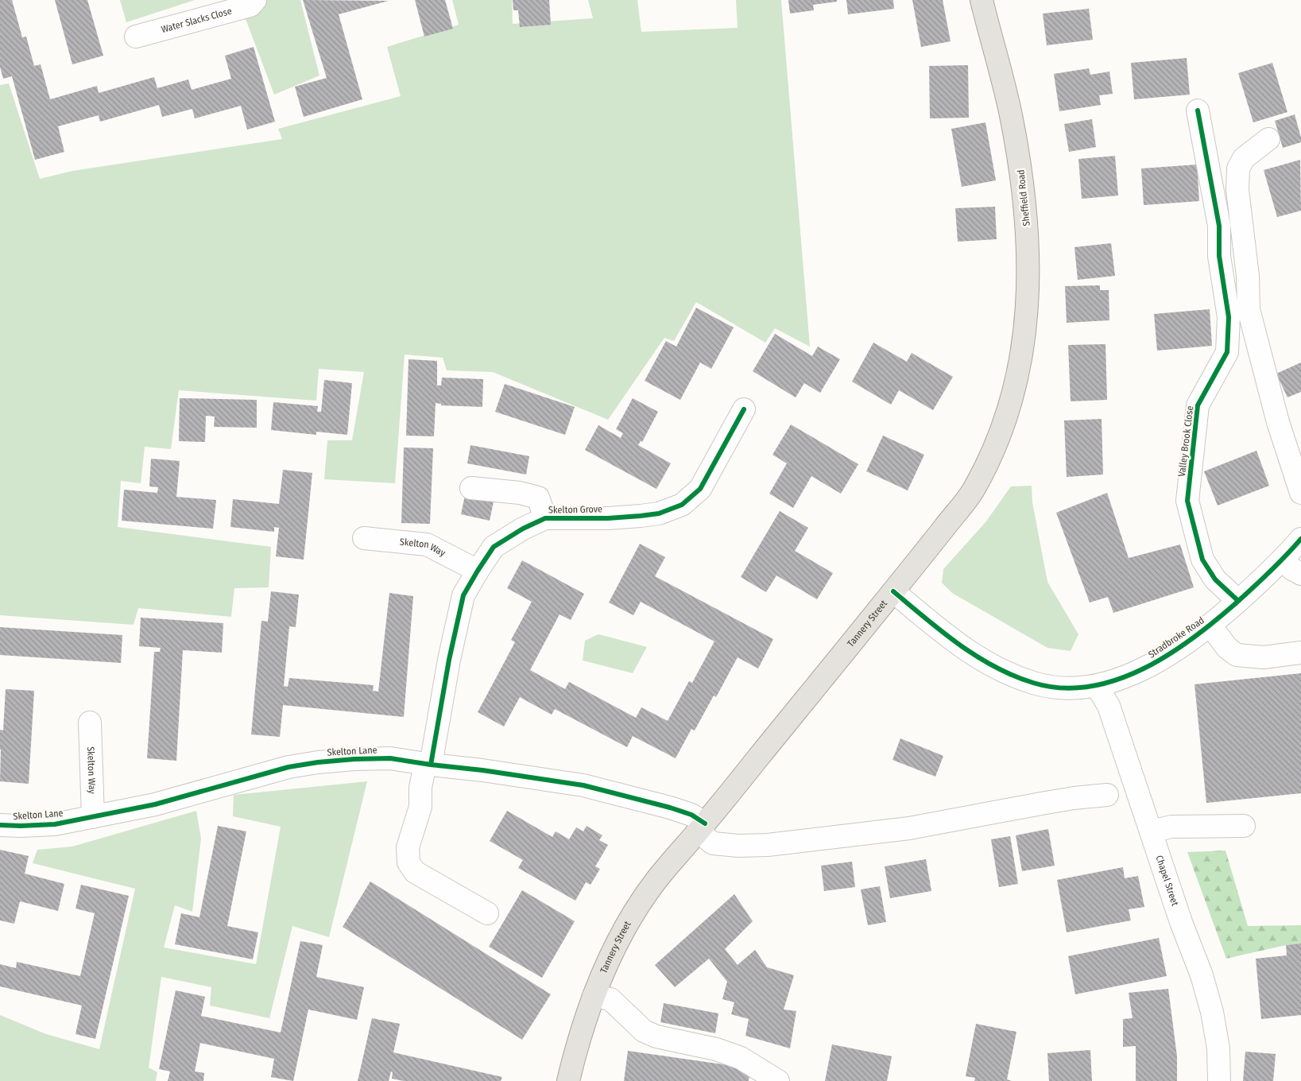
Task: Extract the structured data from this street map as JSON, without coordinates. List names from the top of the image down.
{
  "streets": {
    "main road": ["Sheffield Road", "Tannery Street"],
    "street": [
      "Water Slacks Close",
      "Valley Brook Close",
      "Skelton Grove",
      "Skelton Way",
      "Stradbroke Road",
      "Skelton Lane",
      "Chapel Street"
    ]
  },
  "crossings": [
    ["Sheffield Road", "Tannery Street"],
    ["Valley Brook Close", "Stradbroke Road"],
    ["Skelton Grove", "Skelton Way"],
    ["Skelton Grove", "Skelton Lane"],
    ["Skelton Way", "Skelton Lane"],
    ["Tannery Street", "Stradbroke Road"],
    ["Tannery Street", "Skelton Lane"],
    ["Stradbroke Road", "Chapel Street"]
  ]
}
